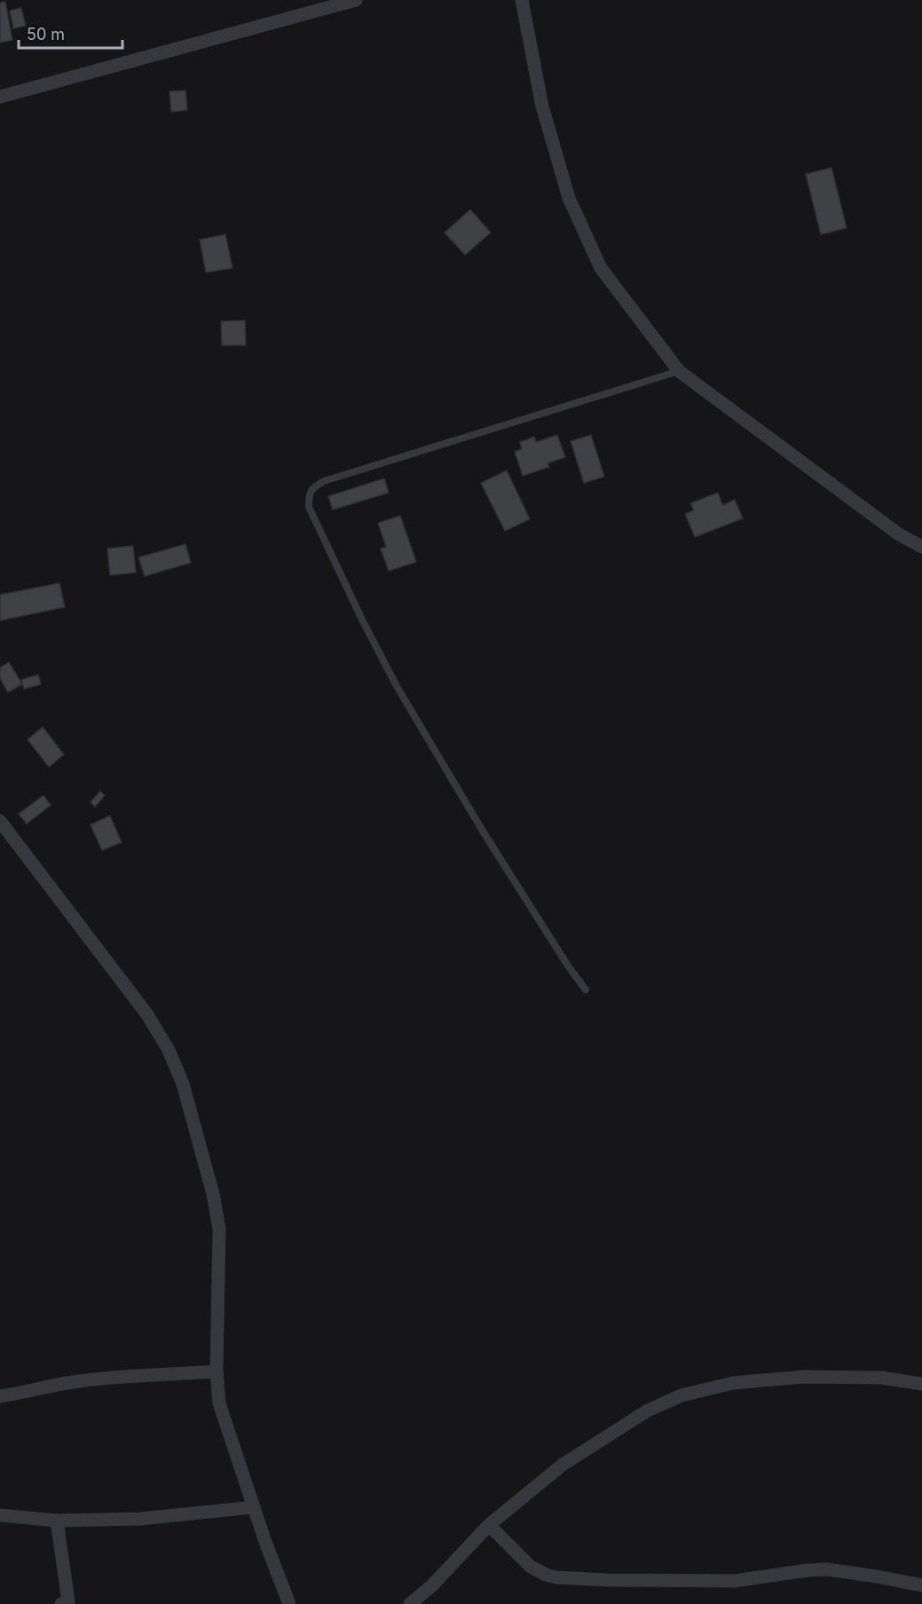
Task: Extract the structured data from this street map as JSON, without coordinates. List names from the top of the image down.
{
  "scale_bar": "50 m"
}
